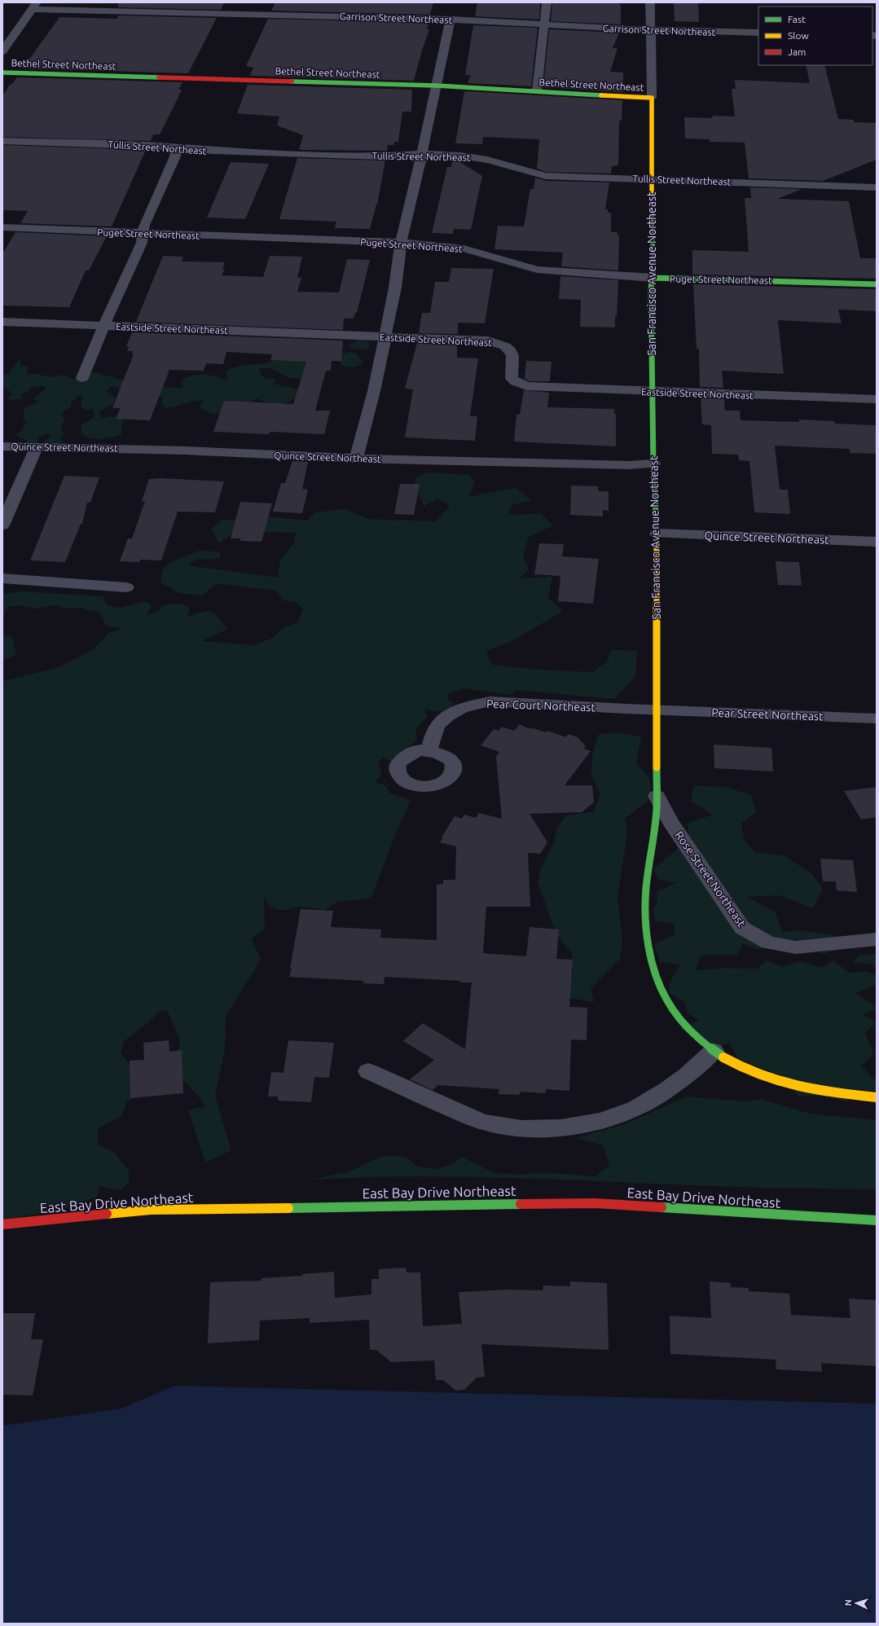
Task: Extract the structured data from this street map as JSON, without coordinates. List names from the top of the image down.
{
  "streets": {
    "street": [
      "Garrison Street Northeast",
      "Bethel Street Northeast",
      "Tullis Street Northeast",
      "Puget Street Northeast",
      "San Francisco Avenue Northeast",
      "Eastside Street Northeast",
      "Quince Street Northeast",
      "Pear Court Northeast",
      "Pear Street Northeast",
      "Rose Street Northeast",
      "East Bay Drive Northeast"
    ]
  },
  "crossings": [
    ["Garrison Street Northeast", "San Francisco Avenue Northeast"],
    ["Bethel Street Northeast", "San Francisco Avenue Northeast"],
    ["Tullis Street Northeast", "San Francisco Avenue Northeast"],
    ["Puget Street Northeast", "San Francisco Avenue Northeast"],
    ["San Francisco Avenue Northeast", "Eastside Street Northeast"],
    ["San Francisco Avenue Northeast", "Quince Street Northeast"],
    ["San Francisco Avenue Northeast", "Pear Court Northeast"],
    ["San Francisco Avenue Northeast", "Pear Street Northeast"],
    ["San Francisco Avenue Northeast", "Rose Street Northeast"],
    ["Pear Court Northeast", "Pear Street Northeast"]
  ],
  "legend": ["Fast", "Slow", "Jam"],
  "north": "left"
}
